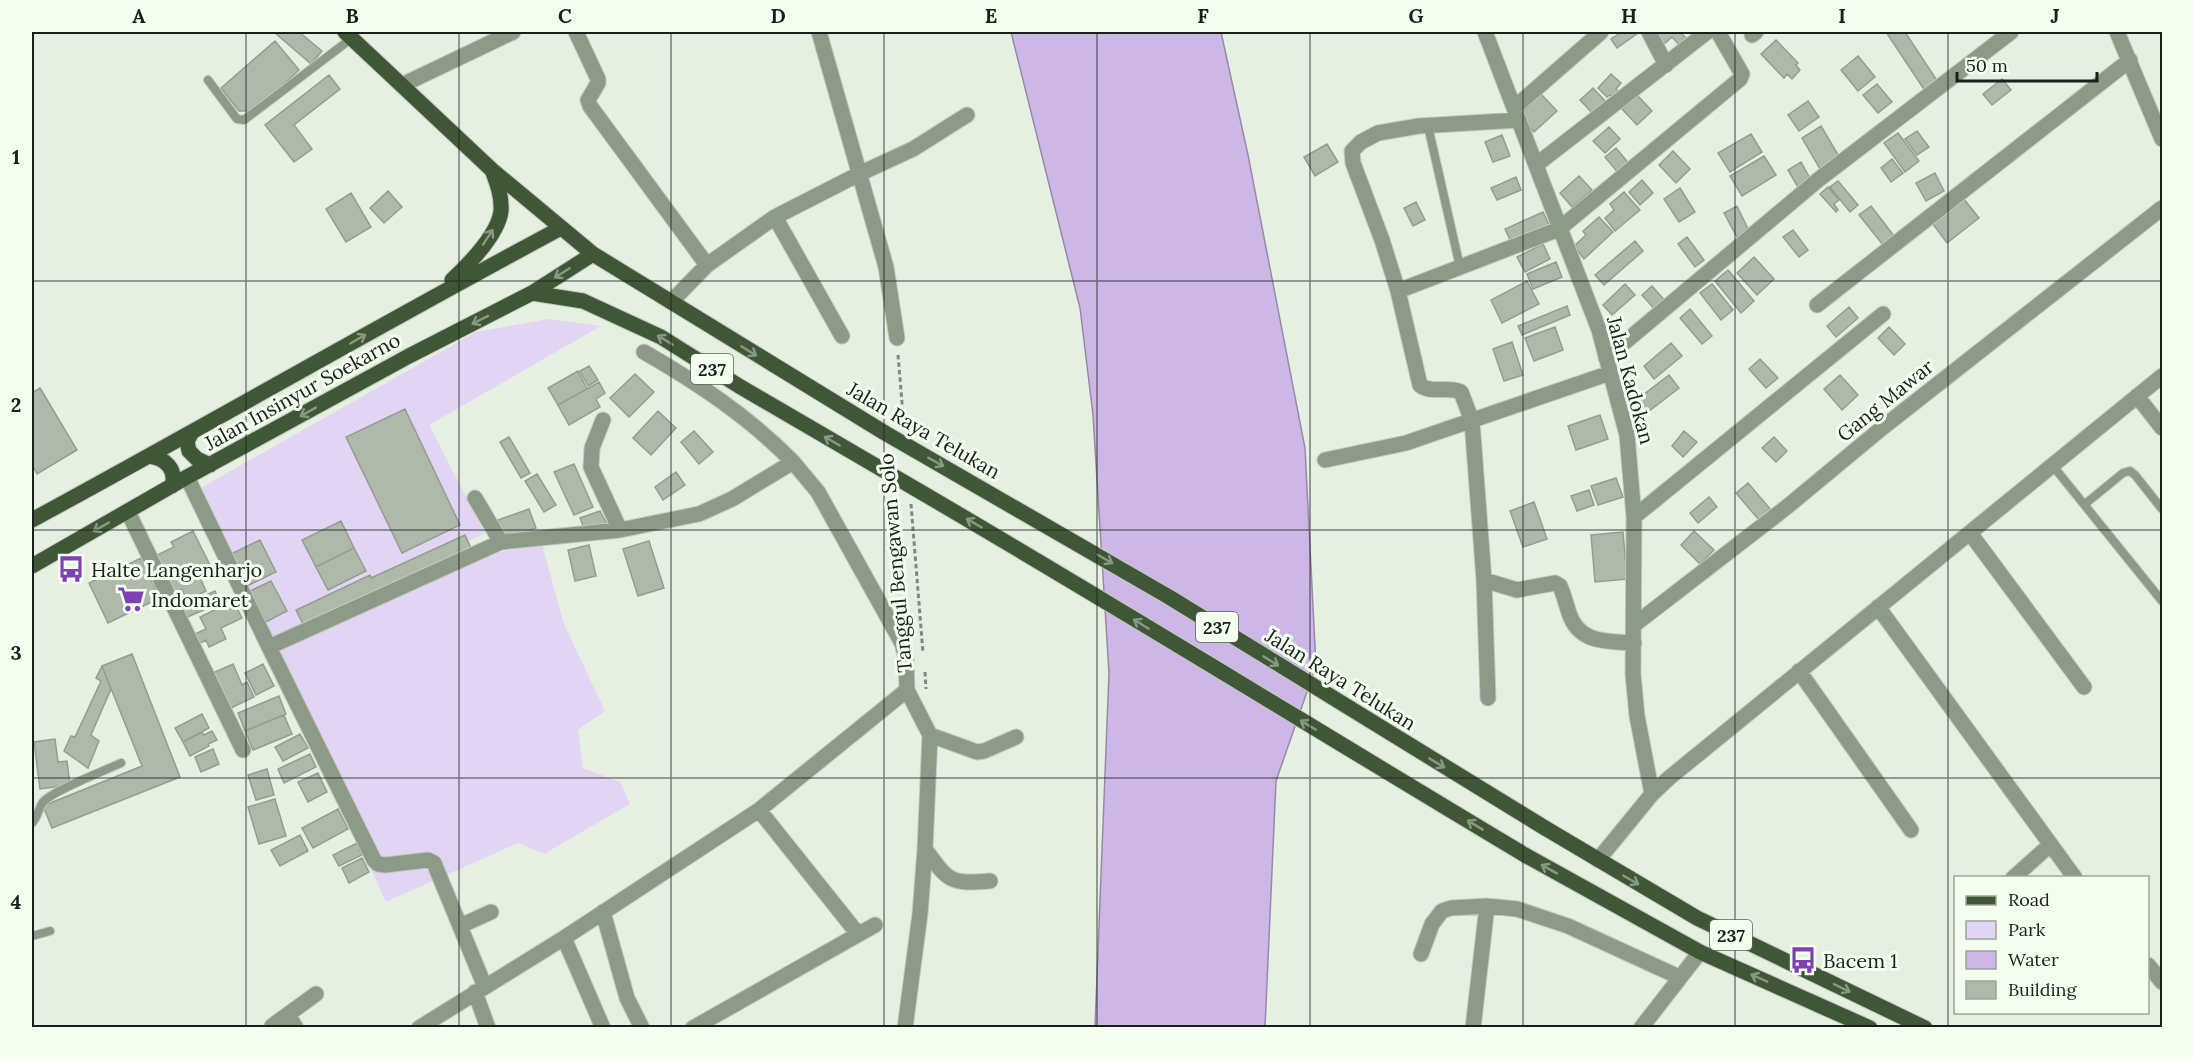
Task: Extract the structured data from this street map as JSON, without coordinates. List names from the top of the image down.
{
  "streets": {
    "main road": ["237", "Jalan Insinyur Soekarno", "Jalan Raya Telukan"],
    "street": ["Jalan Kadokan", "Gang Mawar"],
    "path": ["Tanggul Bengawan Solo"]
  },
  "crossings": [
    ["237", "Jalan Insinyur Soekarno"],
    ["Jalan Kadokan", "Gang Mawar"],
    ["Jalan Insinyur Soekarno", "Jalan Raya Telukan"]
  ],
  "places": {
    "bus stop": ["Halte Langenharjo", "Bacem 1"],
    "supermarket": ["Indomaret"]
  },
  "legend": [
    "Road",
    "Park",
    "Water",
    "Building"
  ],
  "scale_bar": "50 m",
  "grid": {
    "columns": [
      "A",
      "B",
      "C",
      "D",
      "E",
      "F",
      "G",
      "H",
      "I",
      "J"
    ],
    "rows": [
      "1",
      "2",
      "3",
      "4"
    ]
  }
}
